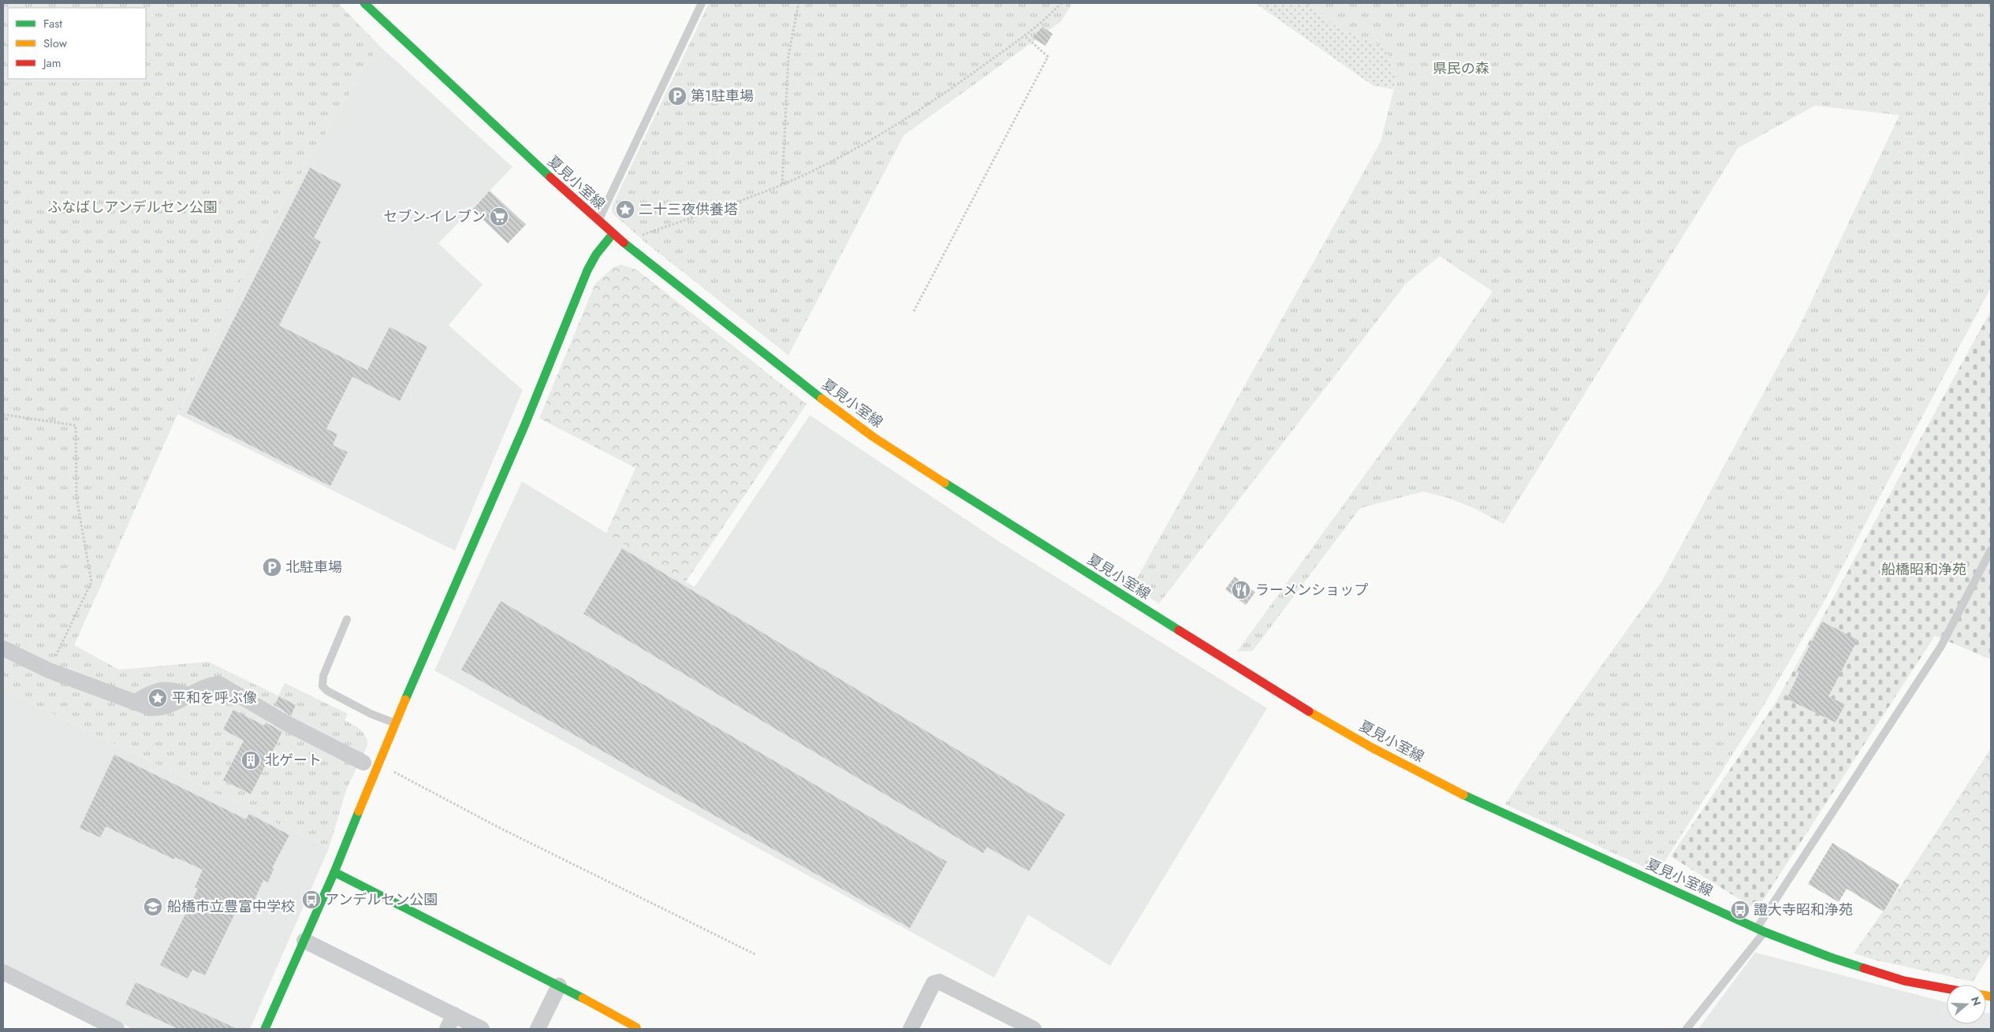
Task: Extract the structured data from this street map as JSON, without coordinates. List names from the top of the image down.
{
  "streets": {
    "main road": ["夏見小室線"]
  },
  "parks": ["県民の森", "ふなばしアンデルセン公園", "船橋昭和浄苑"],
  "places": {
    "parking": ["第1駐車場", "北駐車場"],
    "place": ["二十三夜供養塔", "平和を呼ぶ像"],
    "supermarket": ["セブン-イレブン"],
    "restaurant": ["ラーメンショップ"],
    "building": ["北ゲート"],
    "bus stop": ["アンデルセン公園", "證大寺昭和浄苑"],
    "school or university": ["船橋市立豊富中学校"]
  },
  "legend": ["Fast", "Slow", "Jam"],
  "north": "right"
}
